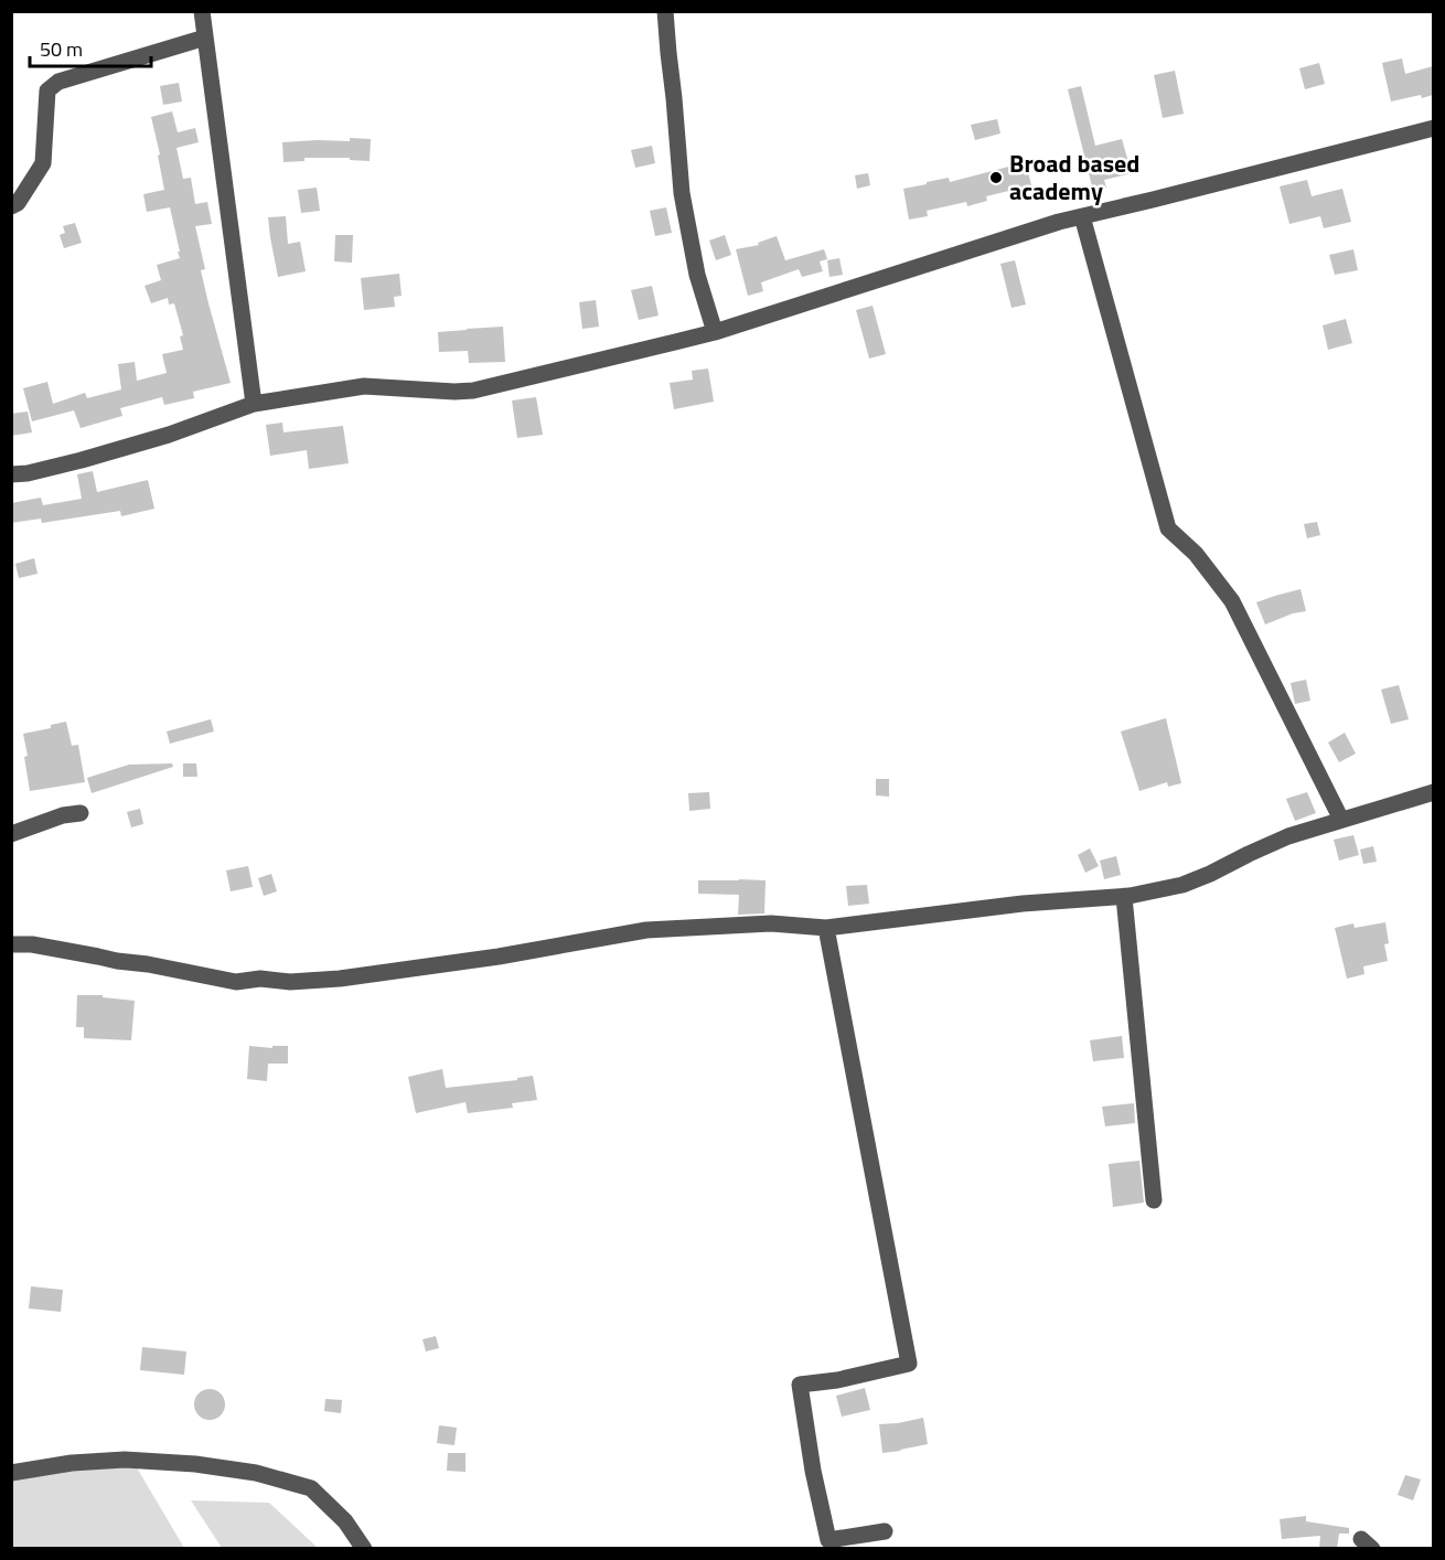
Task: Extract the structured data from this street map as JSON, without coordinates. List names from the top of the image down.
{
  "places": ["Broad based academy"],
  "scale_bar": "50 m"
}
